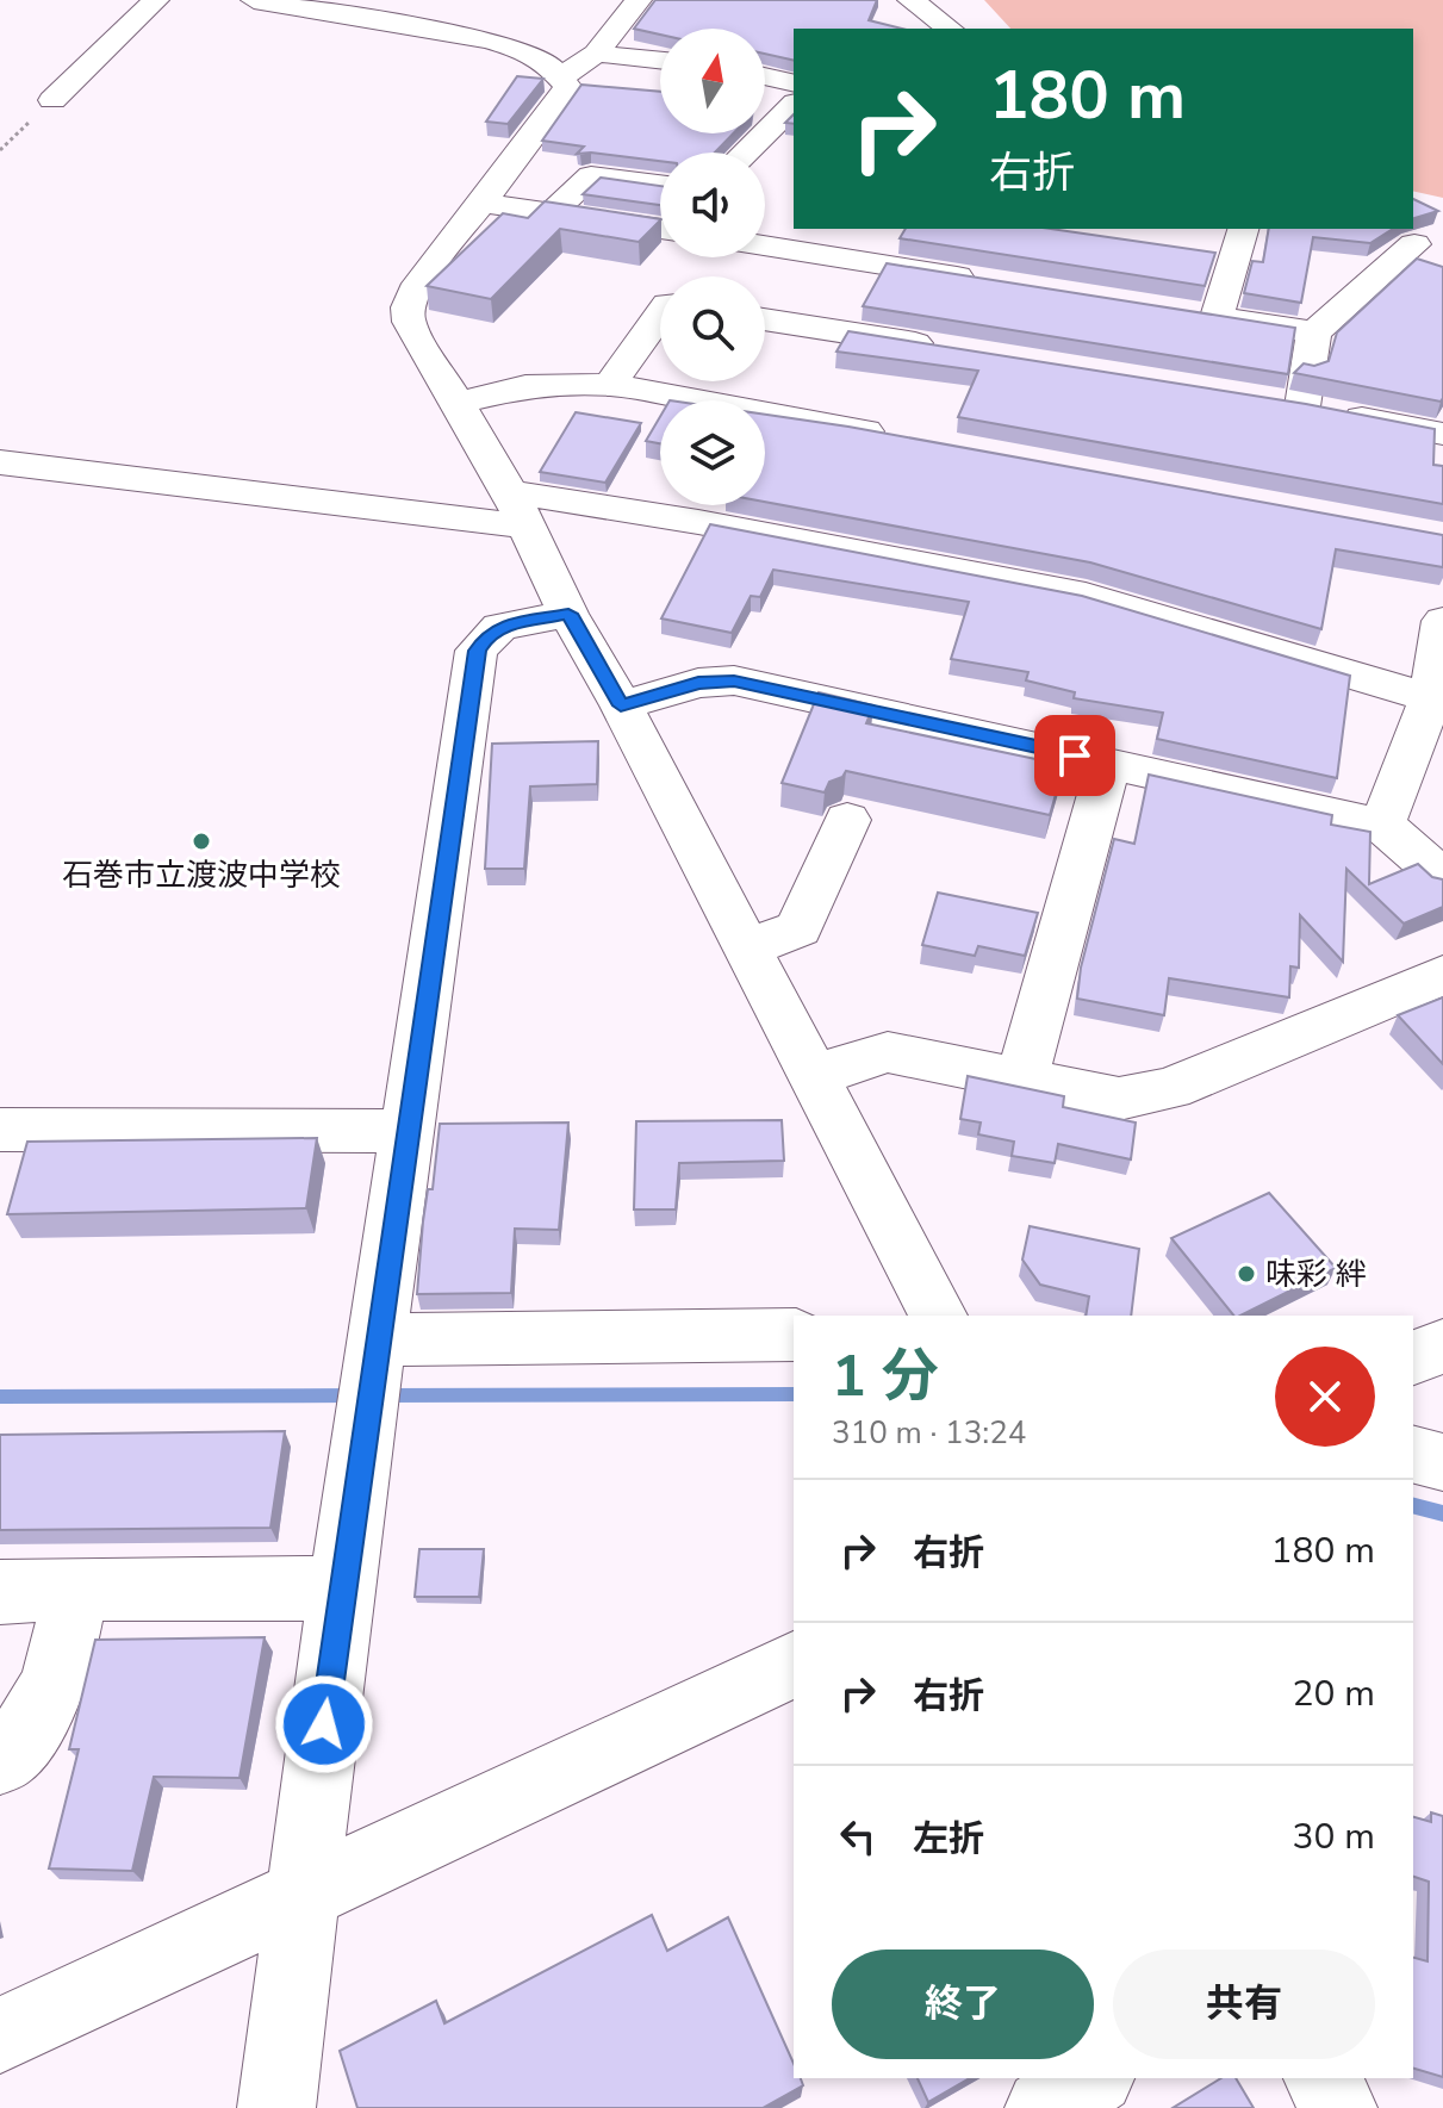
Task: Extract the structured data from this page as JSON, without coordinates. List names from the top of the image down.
{
  "places": ["石巻市立渡波中学校", "味彩 絆"],
  "north": "top",
  "page": {
    "turn": ["180 m", "右折"],
    "heading": ["1 分", "310 m · 13:24"],
    "list": [
      {
        "name": "右折",
        "value": "180 m"
      },
      {
        "name": "右折",
        "value": "20 m"
      },
      {
        "name": "左折",
        "value": "30 m"
      }
    ],
    "buttons": ["終了", "共有"]
  }
}
